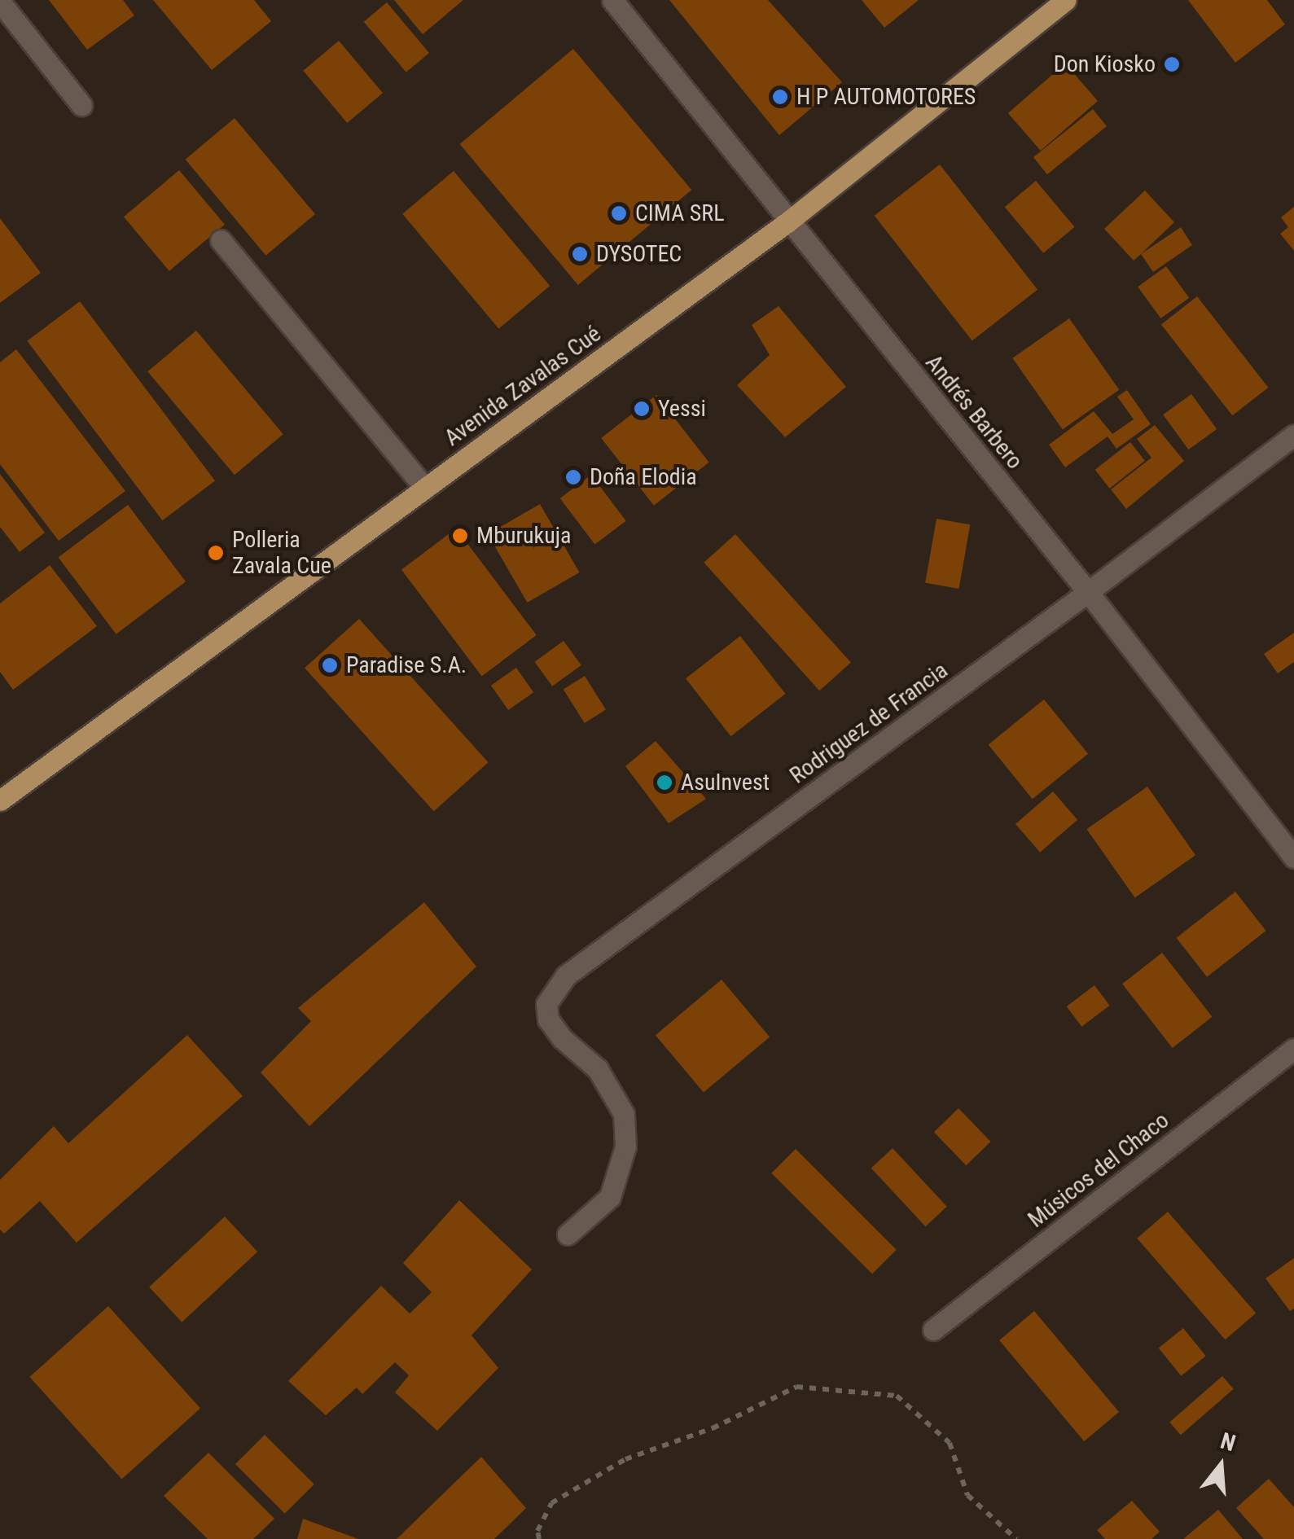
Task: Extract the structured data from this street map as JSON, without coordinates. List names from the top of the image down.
{
  "streets": {
    "main road": ["Avenida Zavalas Cué"],
    "street": ["Andrés Barbero", "Rodriguez de Francia", "Músicos del Chaco"]
  },
  "crossings": [
    ["Avenida Zavalas Cué", "Andrés Barbero"],
    ["Andrés Barbero", "Rodriguez de Francia"]
  ],
  "places": [
    "Don Kiosko",
    "H P AUTOMOTORES",
    "CIMA SRL",
    "DYSOTEC",
    "Yessi",
    "Doña Elodia",
    "Mburukuja",
    "Polleria Zavala Cue",
    "Paradise S.A.",
    "AsuInvest"
  ],
  "north": "top"
}
